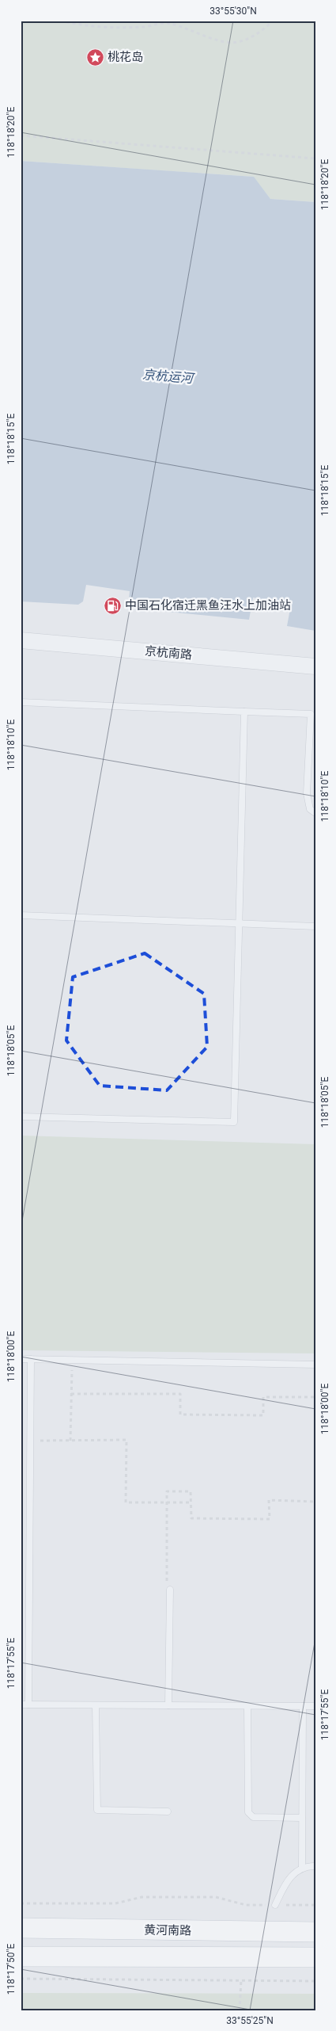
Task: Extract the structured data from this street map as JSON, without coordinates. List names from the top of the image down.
{
  "streets": {
    "main road": ["黄河南路"],
    "street": ["京杭南路"]
  },
  "water": ["京杭运河"],
  "places": {
    "place": ["桃花岛"],
    "fuel station": ["中国石化宿迁黑鱼汪水上加油站"]
  },
  "coordinates": [
    "33°55'30\"N",
    "118°18'20\"E",
    "118°18'15\"E",
    "118°18'10\"E",
    "118°18'05\"E",
    "118°18'00\"E",
    "118°17'55\"E",
    "118°17'50\"E",
    "33°55'25\"N"
  ]
}
